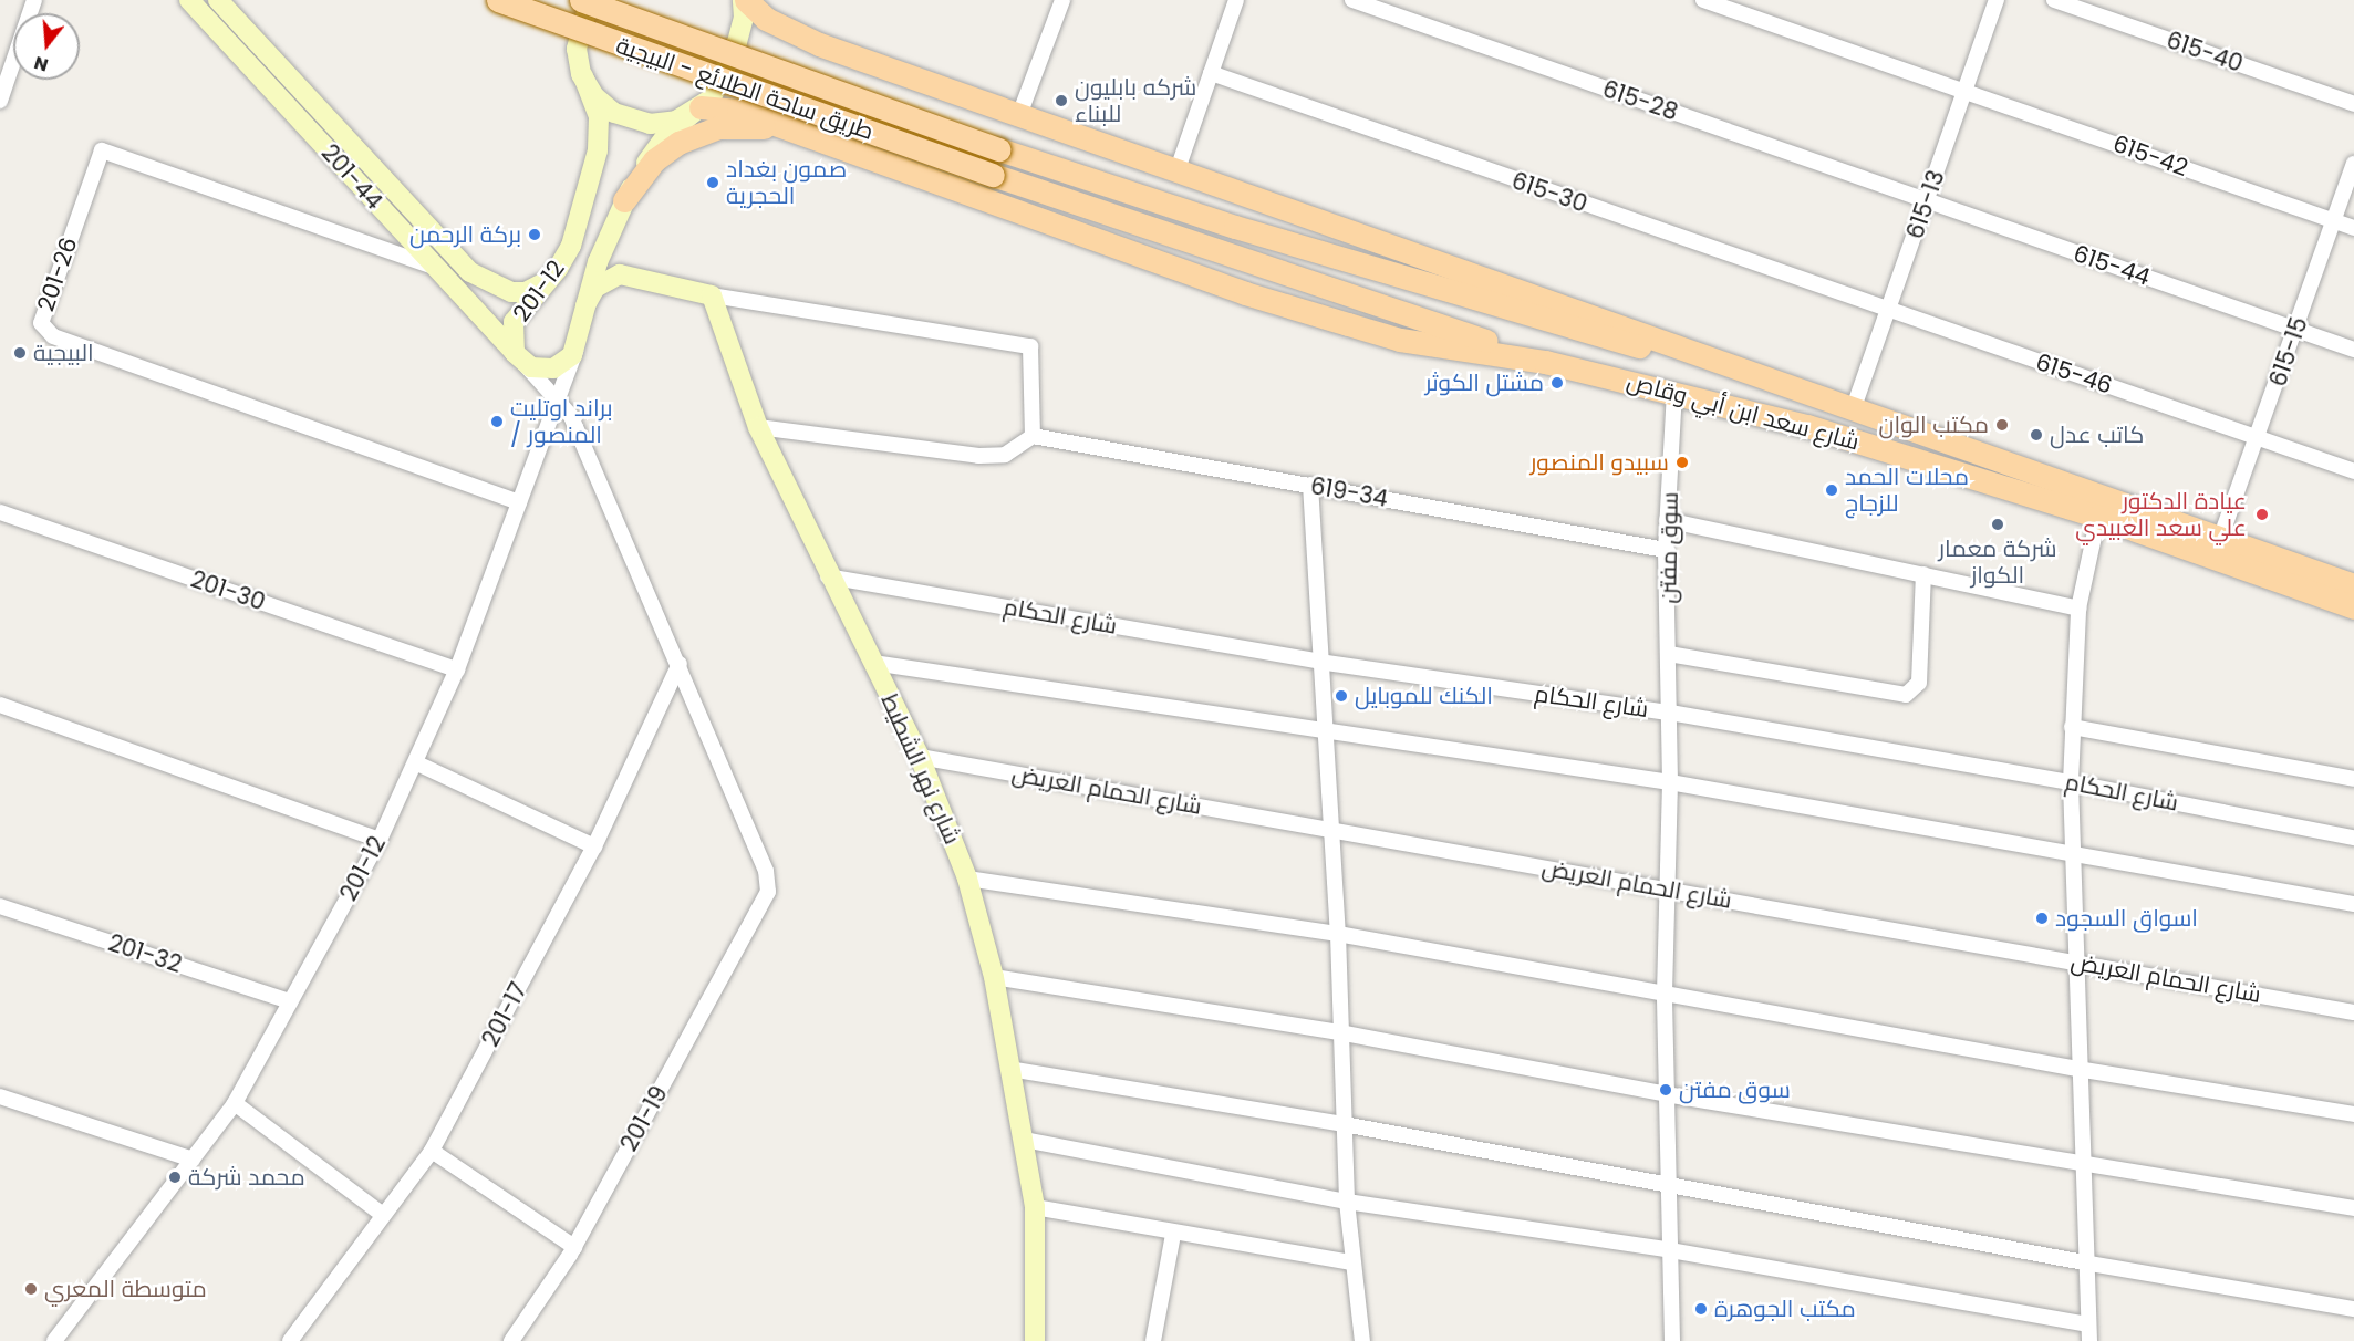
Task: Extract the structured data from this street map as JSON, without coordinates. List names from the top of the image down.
{
  "streets": {
    "main road": [
      "طريق ساحة الطلائع - البيجية",
      "201-44",
      "201-12",
      "شارع سعد ابن أبي وقاص",
      "شارع نهر الشطيط"
    ],
    "street": [
      "615-40",
      "615-28",
      "615-42",
      "615-30",
      "615-13",
      "615-44",
      "201-26",
      "615-15",
      "615-46",
      "619-34",
      "سوق مفتن",
      "201-30",
      "شارع الحكام",
      "شارع الحمام العريض",
      "201-32",
      "201-17",
      "201-19"
    ]
  },
  "crossings": [
    ["طريق ساحة الطلائع - البيجية", "شارع سعد ابن أبي وقاص"],
    ["615-28", "615-13"],
    ["615-28", "615-44"],
    ["615-42", "615-13"],
    ["615-42", "615-15"],
    ["201-44", "201-26"],
    ["201-44", "201-12"],
    ["615-30", "615-13"],
    ["615-30", "615-46"],
    ["615-13", "615-44"],
    ["615-13", "615-46"],
    ["615-13", "شارع سعد ابن أبي وقاص"],
    ["615-44", "615-15"],
    ["201-26", "201-12"],
    ["201-12", "201-30"],
    ["201-12", "201-32"],
    ["615-15", "615-46"],
    ["615-15", "شارع سعد ابن أبي وقاص"],
    ["شارع سعد ابن أبي وقاص", "سوق مفتن"],
    ["619-34", "سوق مفتن"],
    ["سوق مفتن", "شارع الحكام"],
    ["سوق مفتن", "شارع الحمام العريض"],
    ["شارع الحكام", "شارع نهر الشطيط"],
    ["شارع نهر الشطيط", "شارع الحمام العريض"],
    ["201-17", "201-19"]
  ],
  "places": [
    "شركه بابليون للبناء",
    "صمون بغداد الحجرية",
    "بركة الرحمن",
    "البيجية",
    "مشتل الكوثر",
    "براند اوتليت / المنصور",
    "مكتب الوان",
    "كاتب عدل",
    "سبيدو المنصور",
    "محلات الحمد للزجاج",
    "عيادة الدكتور علي سعد العبيدي",
    "شركة معمار الكواز",
    "الكنك للموبايل",
    "اسواق السجود",
    "سوق مفتن",
    "محمد شركة",
    "متوسطة المعري",
    "مكتب الجوهرة"
  ],
  "north": "bottom"
}
